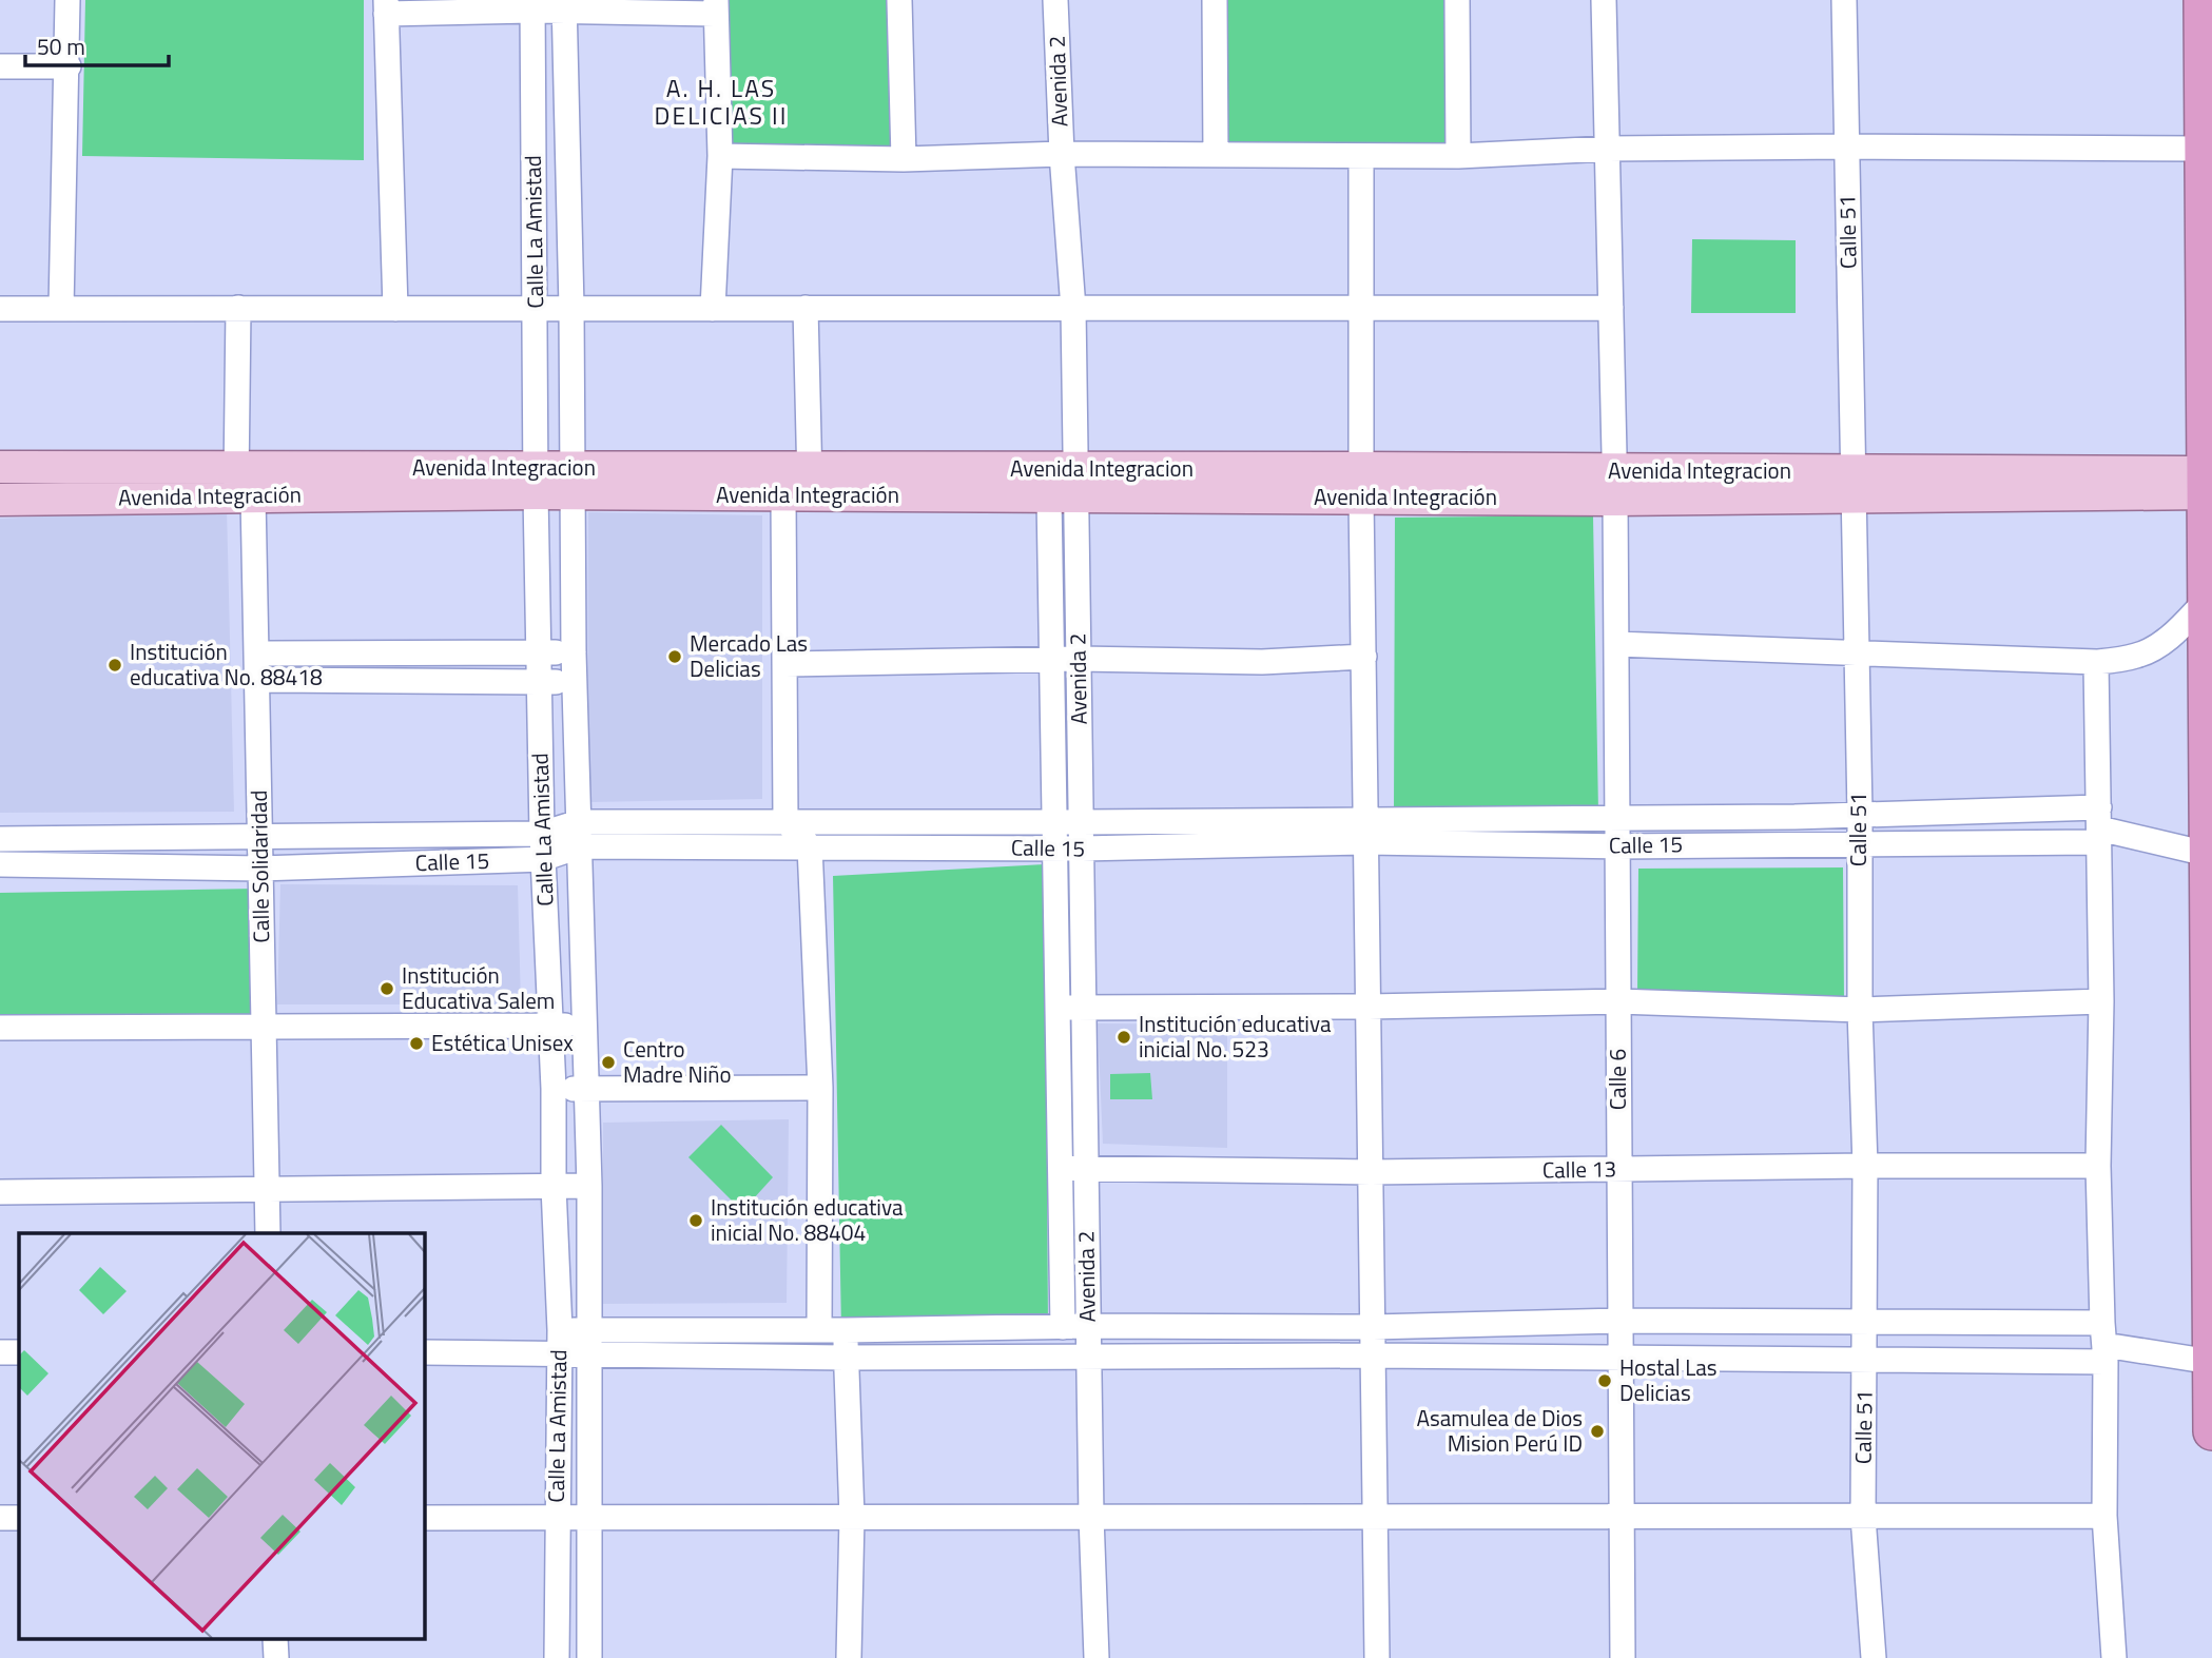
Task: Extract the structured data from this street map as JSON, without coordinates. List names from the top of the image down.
{
  "streets": {
    "main road": ["Avenida Integración"],
    "street": [
      "Avenida 2",
      "Calle La Amistad",
      "Calle 51",
      "Calle 15",
      "Calle Solidaridad",
      "Calle 6",
      "Calle 13"
    ]
  },
  "crossings": [
    ["Avenida 2", "Avenida Integración"],
    ["Avenida 2", "Calle 15"],
    ["Avenida 2", "Calle 13"],
    ["Calle La Amistad", "Avenida Integración"],
    ["Calle La Amistad", "Calle 15"],
    ["Calle 51", "Avenida Integración"],
    ["Calle 51", "Calle 15"],
    ["Calle 51", "Calle 13"],
    ["Avenida Integración", "Calle Solidaridad"],
    ["Avenida Integración", "Calle 6"],
    ["Calle 15", "Calle Solidaridad"],
    ["Calle 15", "Calle 6"],
    ["Calle 6", "Calle 13"]
  ],
  "districts": ["A. H. LAS DELICIAS II"],
  "places": [
    "Mercado Las Delicias",
    "Institución educativa No. 88418",
    "Institución Educativa Salem",
    "Institución educativa inicial No. 523",
    "Estética Unisex",
    "Centro Madre Niño",
    "Institución educativa inicial No. 88404",
    "Hostal Las Delicias",
    "Asamulea de Dios Mision Perú ID"
  ],
  "scale_bar": "50 m"
}
